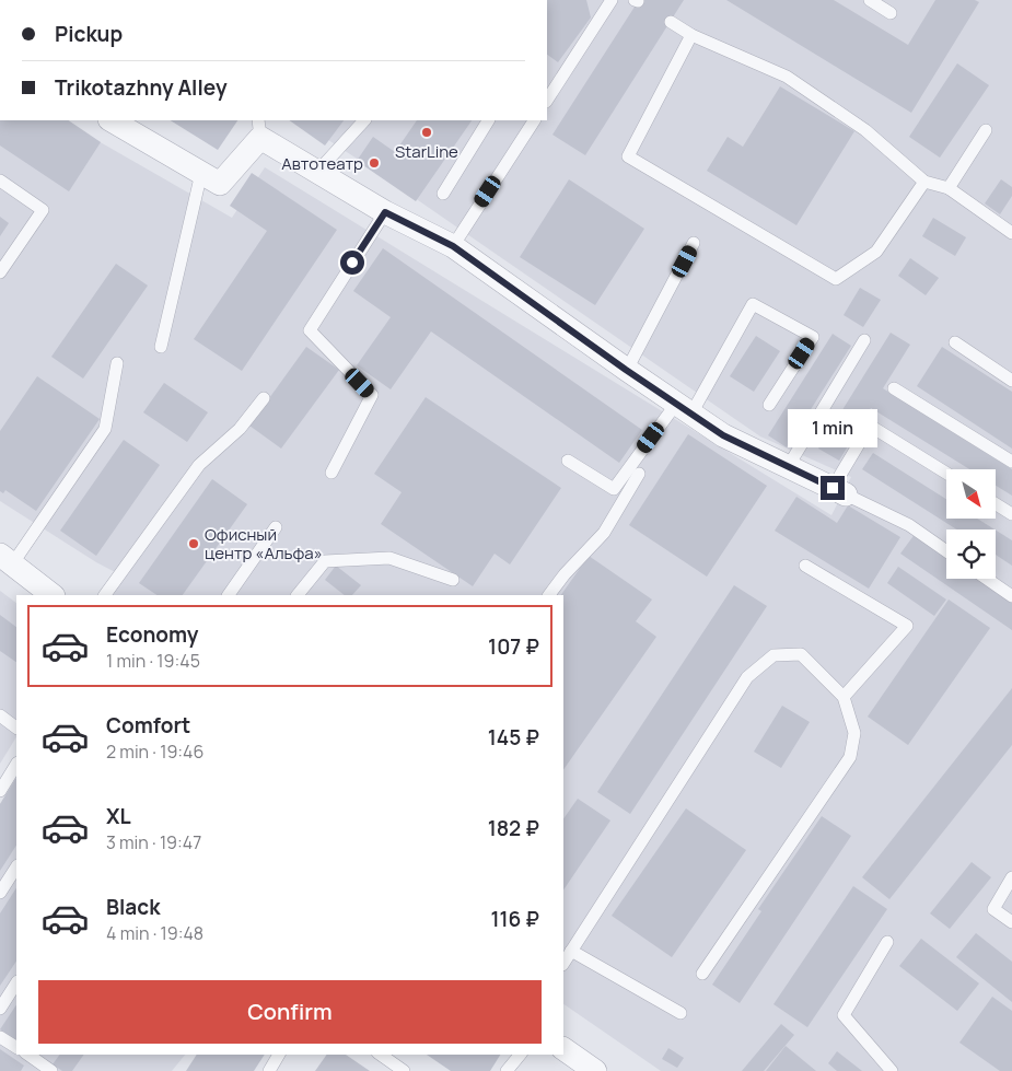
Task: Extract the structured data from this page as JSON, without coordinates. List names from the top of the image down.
{
  "places": ["StarLine", "Автотеатр", "Офисный центр «Альфа»"],
  "north": "bottom right",
  "page": {
    "banner": ["Pickup", "Trikotazhny Alley"],
    "bubble": "1 min",
    "list": [
      {
        "name": "Economy",
        "note": "1 min · 19:45",
        "value": "107 ₽"
      },
      {
        "name": "Comfort",
        "note": "2 min · 19:46",
        "value": "145 ₽"
      },
      {
        "name": "XL",
        "note": "3 min · 19:47",
        "value": "182 ₽"
      },
      {
        "name": "Black",
        "note": "4 min · 19:48",
        "value": "116 ₽"
      }
    ],
    "buttons": "Confirm"
  }
}
